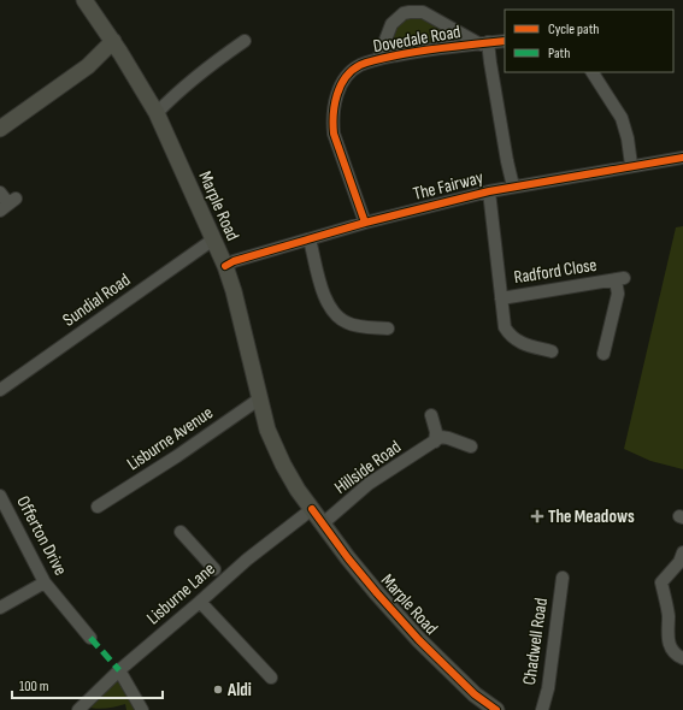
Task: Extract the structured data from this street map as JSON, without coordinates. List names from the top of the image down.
{
  "streets": {
    "main road": ["Marple Road"],
    "street": [
      "Dovedale Road",
      "The Fairway",
      "Radford Close",
      "Sundial Road",
      "Lisburne Avenue",
      "Hillside Road",
      "Offerton Drive",
      "Lisburne Lane",
      "Chadwell Road"
    ]
  },
  "crossings": [
    ["Dovedale Road", "The Fairway"],
    ["The Fairway", "Marple Road"],
    ["The Fairway", "Radford Close"],
    ["Marple Road", "Sundial Road"],
    ["Marple Road", "Lisburne Avenue"],
    ["Marple Road", "Hillside Road"],
    ["Marple Road", "Lisburne Lane"]
  ],
  "places": {
    "health": ["The Meadows"],
    "other": ["Aldi"]
  },
  "legend": ["Cycle path", "Path"],
  "scale_bar": "100 m"
}
